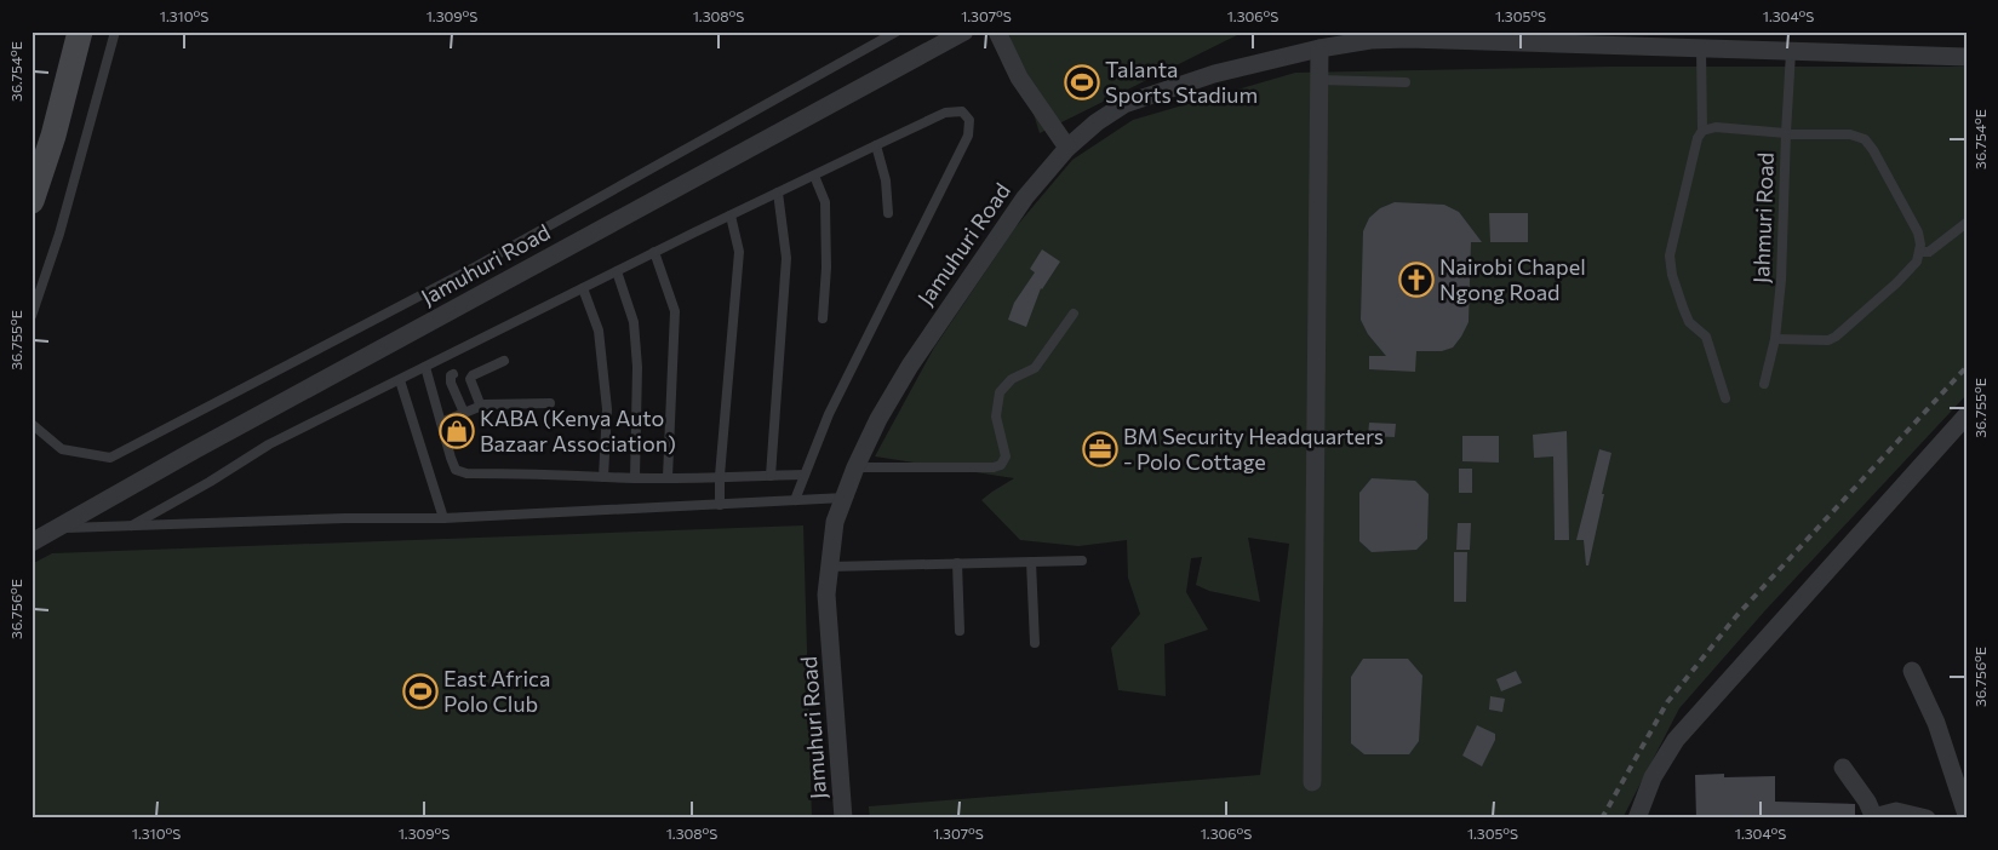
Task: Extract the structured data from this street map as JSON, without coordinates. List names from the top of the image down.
{
  "streets": {
    "street": ["Jamuhuri Road"],
    "lane": ["Jahmuri Road"]
  },
  "crossings": [
    ["Jahmuri Road", "Jamuhuri Road"]
  ],
  "places": {
    "sports": ["Talanta Sports Stadium", "East Africa Polo Club"],
    "church": ["Nairobi Chapel Ngong Road"],
    "shop": ["KABA (Kenya Auto Bazaar Association)"],
    "office": ["BM Security Headquarters - Polo Cottage"]
  },
  "coordinates": [
    "1.310°S",
    "1.309°S",
    "1.308°S",
    "1.307°S",
    "1.306°S",
    "1.305°S",
    "1.304°S",
    "36.754°E",
    "36.755°E",
    "36.756°E"
  ]
}
